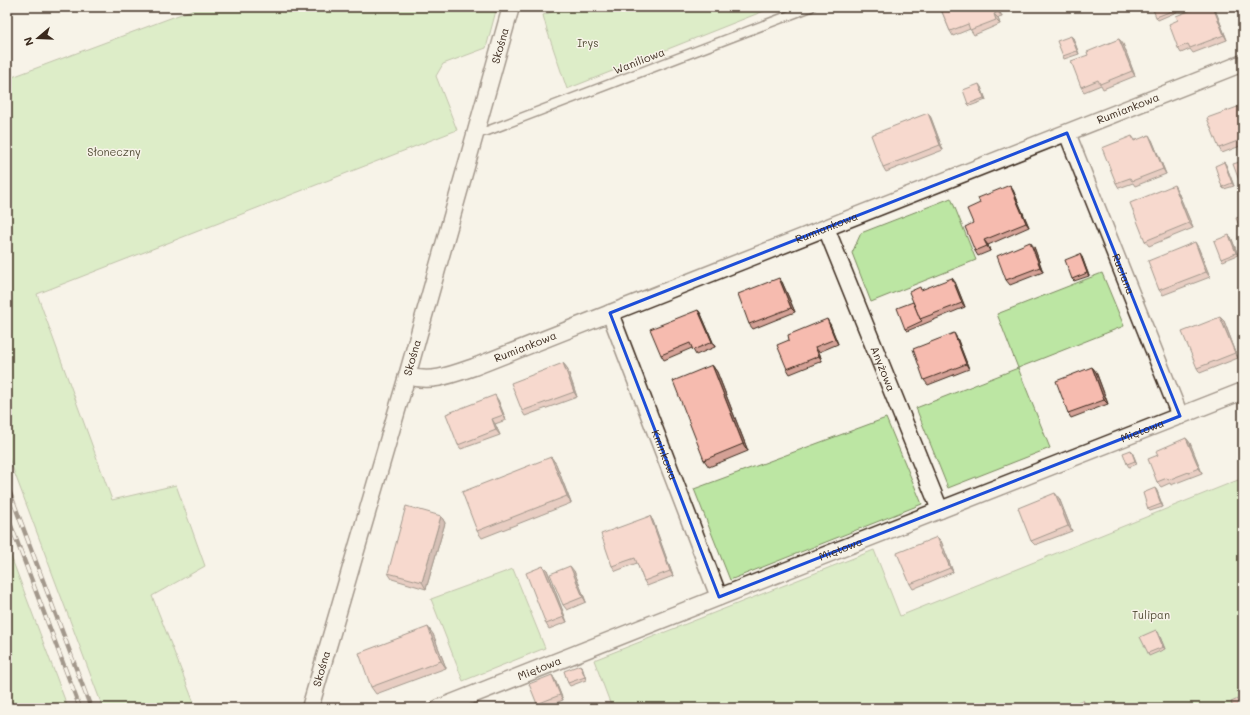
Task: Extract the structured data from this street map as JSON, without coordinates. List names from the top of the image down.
{
  "streets": {
    "street": [
      "Skośna",
      "Rumiankowa",
      "Ruciana",
      "Anyżowa",
      "Miętowa",
      "Kminkowa"
    ],
    "lane": ["Waniliowa"]
  },
  "crossings": [
    ["Skośna", "Waniliowa"],
    ["Skośna", "Rumiankowa"],
    ["Rumiankowa", "Ruciana"],
    ["Rumiankowa", "Anyżowa"],
    ["Rumiankowa", "Kminkowa"],
    ["Ruciana", "Miętowa"],
    ["Anyżowa", "Miętowa"],
    ["Miętowa", "Kminkowa"]
  ],
  "parks": ["Irys", "Słoneczny", "Tulipan"],
  "north": "left"
}
